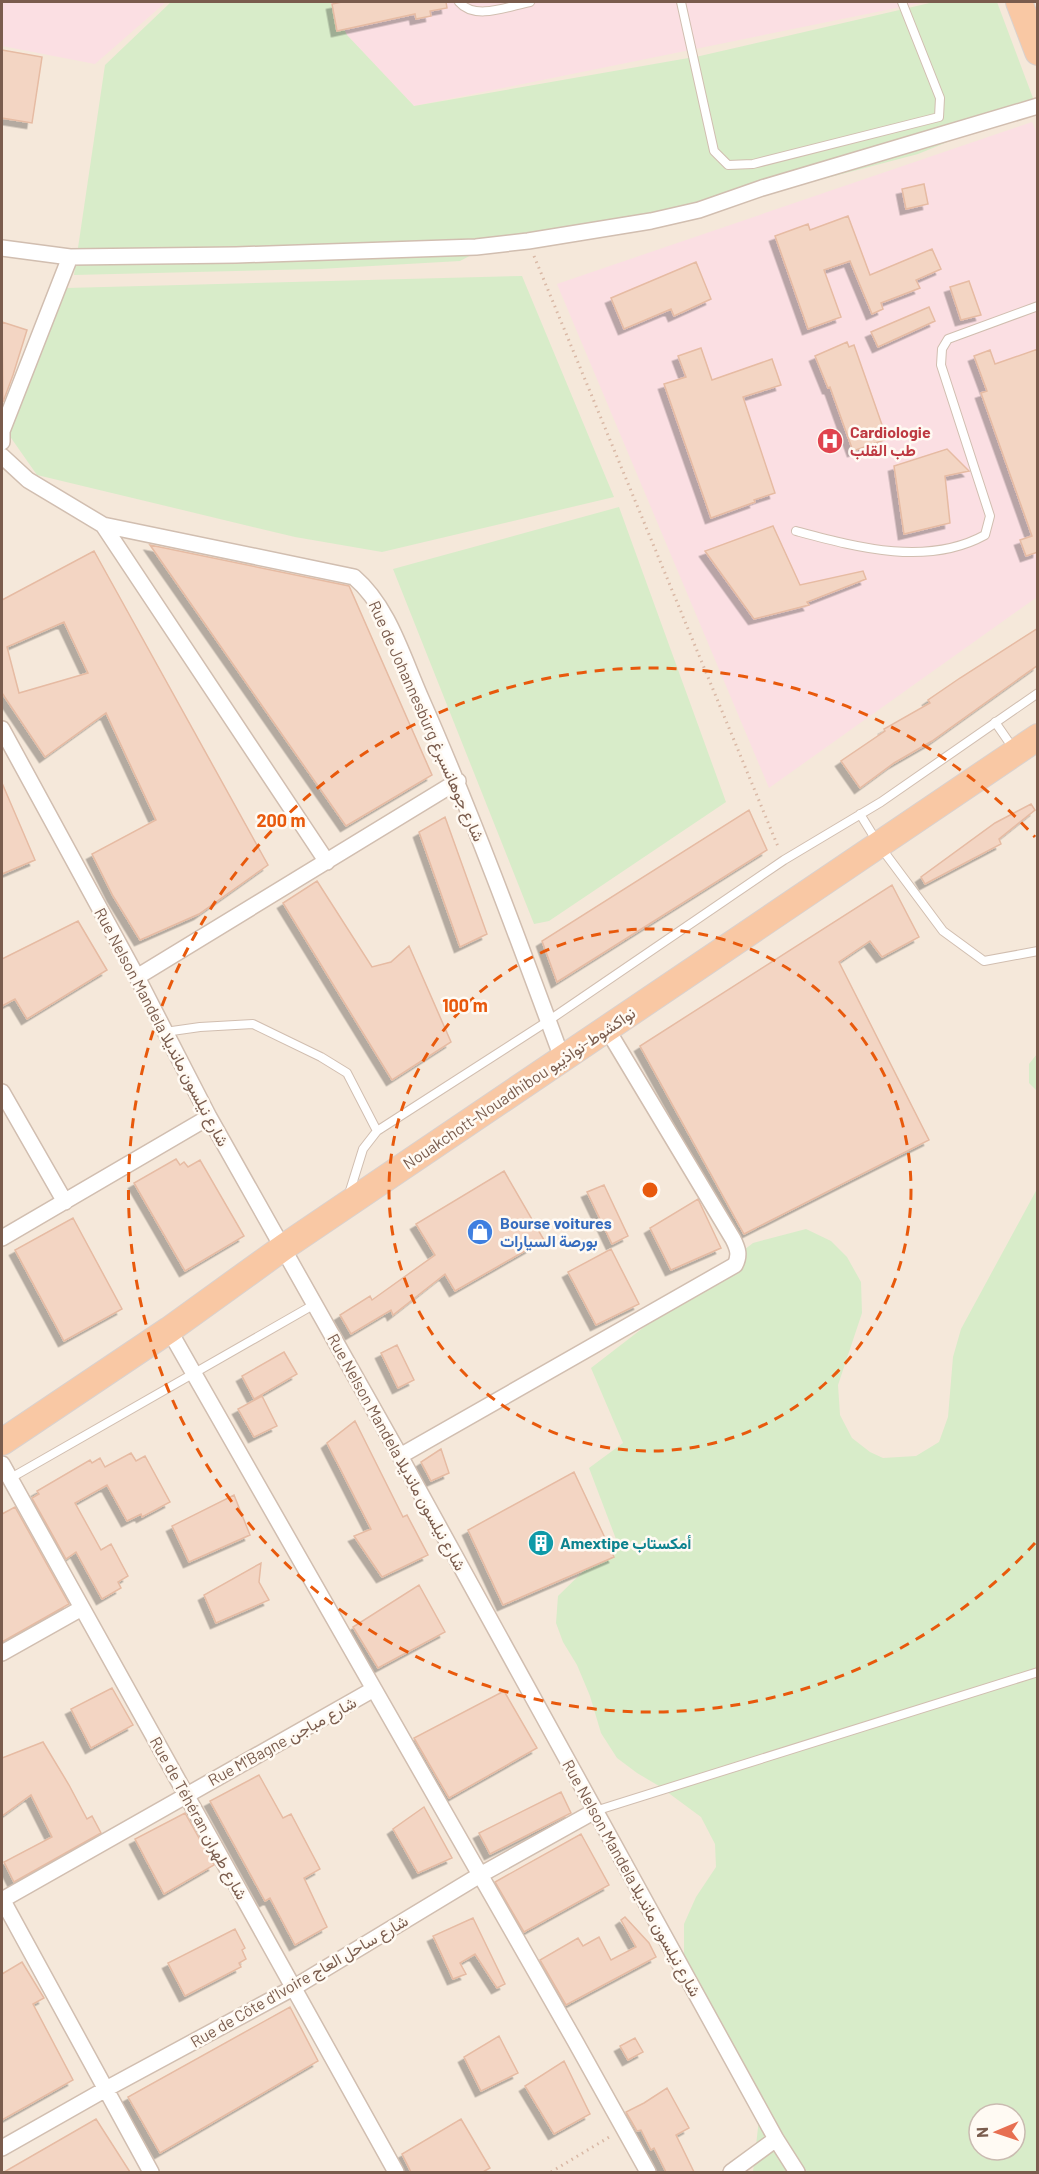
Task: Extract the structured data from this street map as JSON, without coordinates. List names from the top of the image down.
{
  "streets": {
    "highway": ["Nouakchott-Nouadhibou نواكشوط-نواذيبو"],
    "street": [
      "Rue de Johannesburg شارع جوهانسبرغ",
      "Rue Nelson Mandela شارع نيلسون مانديلا",
      "Rue M'Bagne شارع مباجن",
      "Rue de Téhéran شارع طهران",
      "Rue de Côte d'Ivoire شارع ساحل العاج"
    ]
  },
  "crossings": [
    ["Rue de Johannesburg شارع جوهانسبرغ", "Nouakchott-Nouadhibou نواكشوط-نواذيبو"],
    ["Rue Nelson Mandela شارع نيلسون مانديلا", "Nouakchott-Nouadhibou نواكشوط-نواذيبو"],
    ["Rue Nelson Mandela شارع نيلسون مانديلا", "Rue de Côte d'Ivoire شارع ساحل العاج"],
    ["Rue M'Bagne شارع مباجن", "Rue de Téhéran شارع طهران"],
    ["Rue de Téhéran شارع طهران", "Rue de Côte d'Ivoire شارع ساحل العاج"]
  ],
  "places": {
    "hospital": ["Cardiologie طب القلب"],
    "shop": ["Bourse voitures بورصة السيارات"],
    "building": ["Amextipe أمكستاب"]
  },
  "north": "left",
  "rings": ["200 m", "100 m"]
}
